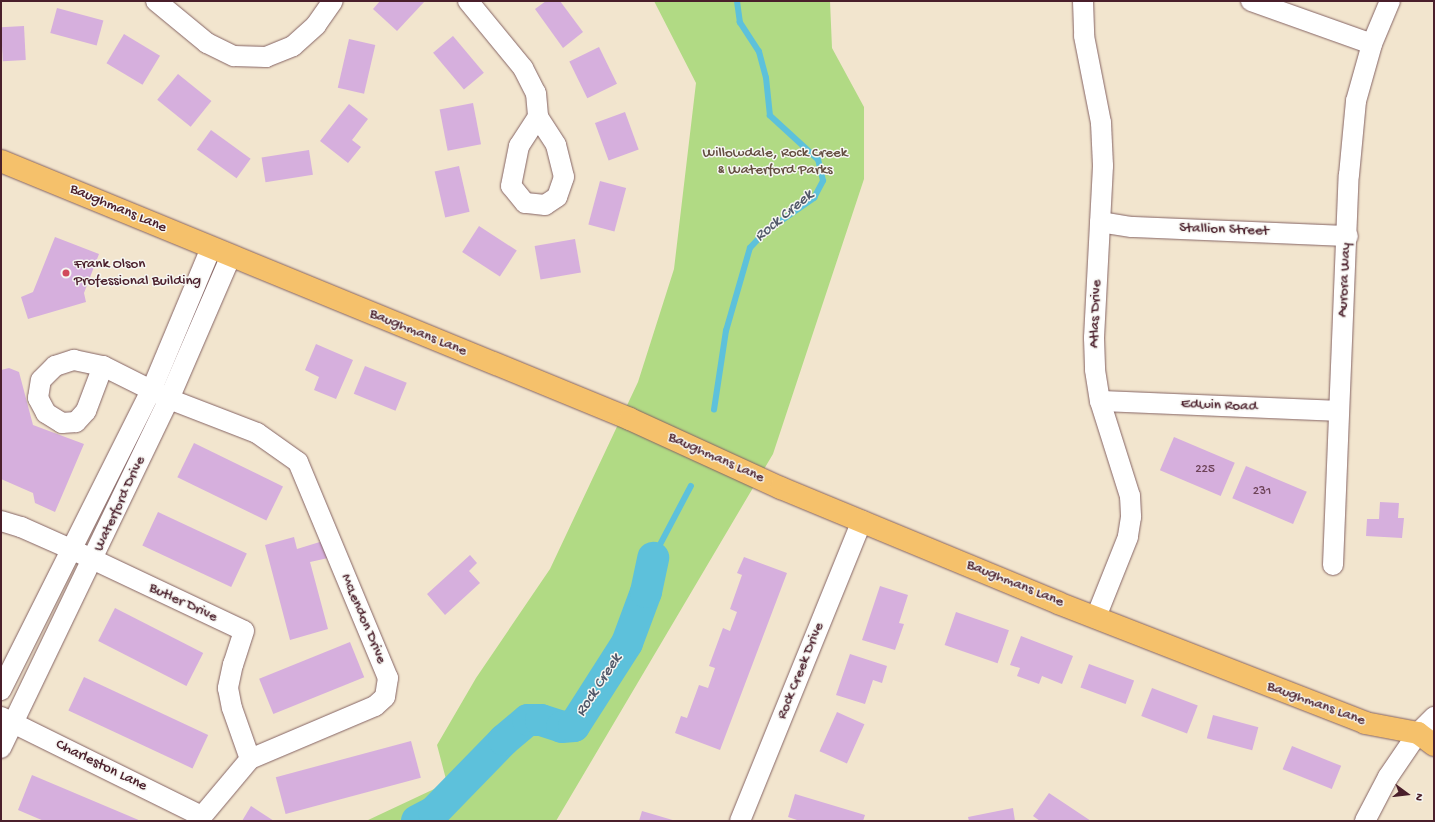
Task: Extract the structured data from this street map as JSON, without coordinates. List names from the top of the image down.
{
  "streets": {
    "main road": ["Baughmans Lane"],
    "street": [
      "Stallion Street",
      "Aurora Way",
      "Atlas Drive",
      "Edwin Road",
      "Waterford Drive",
      "Butler Drive",
      "McLendon Drive",
      "Rock Creek Drive",
      "Charleston Lane"
    ]
  },
  "crossings": [
    ["Baughmans Lane", "Atlas Drive"],
    ["Baughmans Lane", "Waterford Drive"],
    ["Baughmans Lane", "Rock Creek Drive"],
    ["Stallion Street", "Aurora Way"],
    ["Stallion Street", "Atlas Drive"],
    ["Aurora Way", "Edwin Road"],
    ["Atlas Drive", "Edwin Road"],
    ["Waterford Drive", "Butler Drive"],
    ["Waterford Drive", "McLendon Drive"],
    ["Waterford Drive", "Charleston Lane"],
    ["Butler Drive", "McLendon Drive"],
    ["McLendon Drive", "Charleston Lane"]
  ],
  "water": ["Rock Creek"],
  "parks": ["Willowdale, Rock Creek & Waterford Parks"],
  "places": ["Frank Olson Professional Building"],
  "house_numbers": ["225", "231"],
  "north": "right"
}
